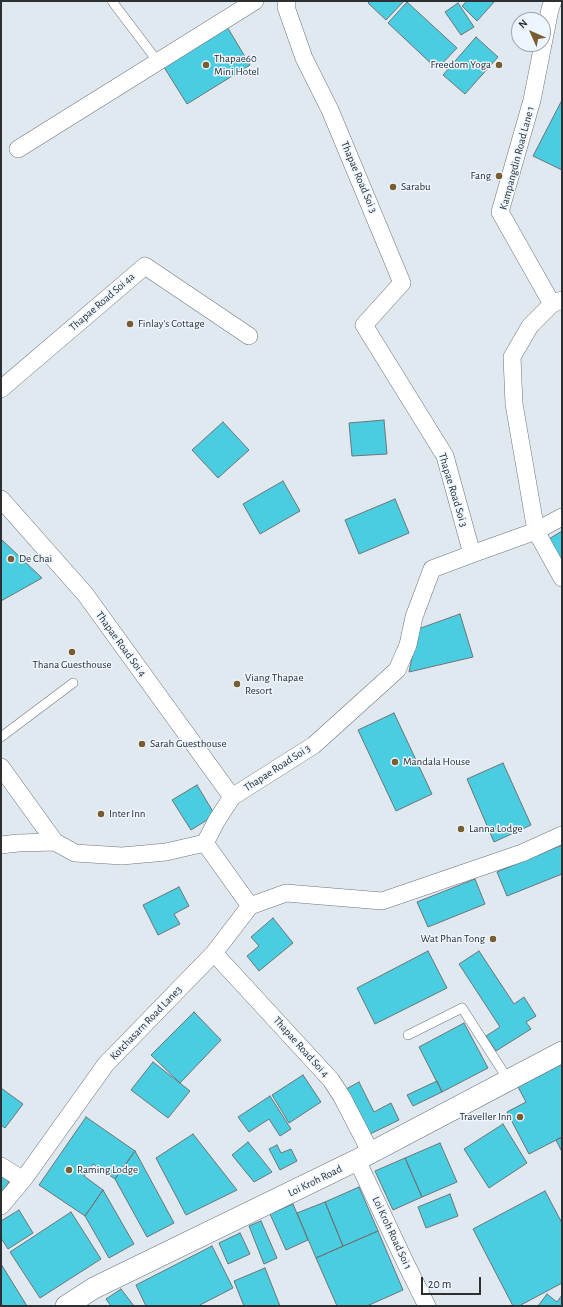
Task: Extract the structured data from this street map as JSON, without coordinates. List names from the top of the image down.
{
  "streets": {
    "street": [
      "Kampangdin Road Lane 1",
      "Thapae Road Soi 3",
      "Thapae Road Soi 4a",
      "Thapae Road Soi 4",
      "Kotchasarn Road Lane3",
      "Loi Kroh Road",
      "Loi Kroh Road Soi 1"
    ]
  },
  "crossings": [
    ["Thapae Road Soi 3", "Thapae Road Soi 4"],
    ["Thapae Road Soi 4", "Kotchasarn Road Lane3"],
    ["Thapae Road Soi 4", "Loi Kroh Road"],
    ["Thapae Road Soi 4", "Loi Kroh Road Soi 1"],
    ["Loi Kroh Road", "Loi Kroh Road Soi 1"]
  ],
  "places": [
    "Thapae60 Mini Hotel",
    "Freedom Yoga",
    "Fang",
    "Sarabu",
    "Finlay's Cottage",
    "De Chai",
    "Thana Guesthouse",
    "Viang Thapae Resort",
    "Sarah Guesthouse",
    "Mandala House",
    "Inter Inn",
    "Lanna Lodge",
    "Wat Phan Tong",
    "Traveller Inn",
    "Raming Lodge"
  ],
  "scale_bar": "20 m",
  "north": "top left"
}
